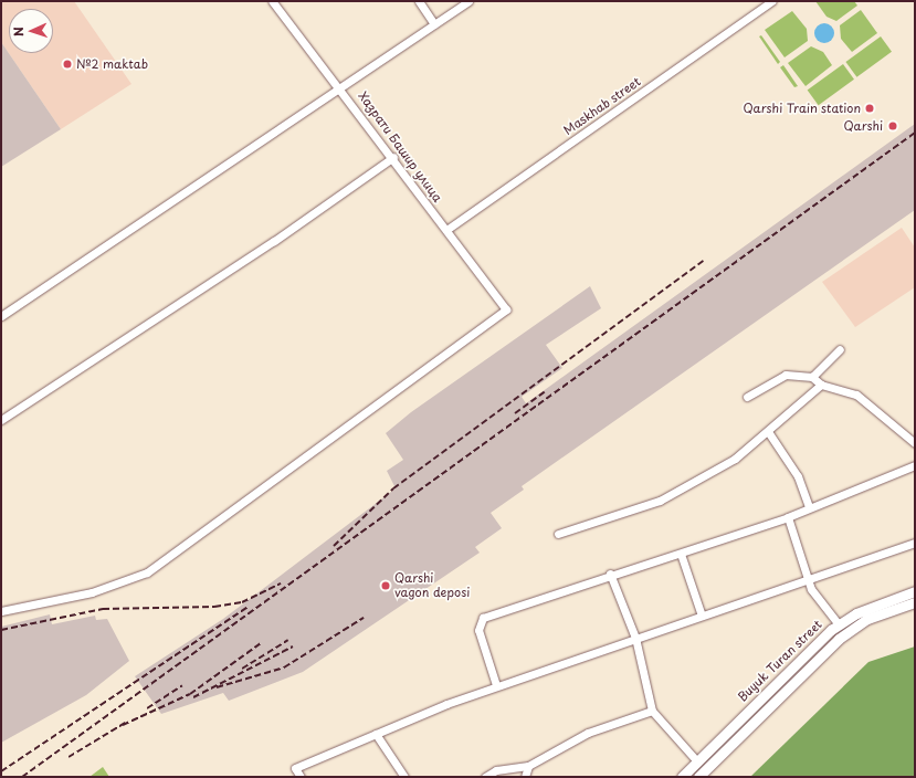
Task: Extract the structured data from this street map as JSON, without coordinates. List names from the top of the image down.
{
  "streets": {
    "main road": ["Buyuk Turan street"],
    "street": ["Maskhab street", "Хазрати Башир улица"]
  },
  "crossings": [
    ["Maskhab street", "Хазрати Башир улица"]
  ],
  "places": [
    "№2 maktab",
    "Qarshi Train station",
    "Qarshi",
    "Qarshi vagon deposi"
  ],
  "north": "left"
}
